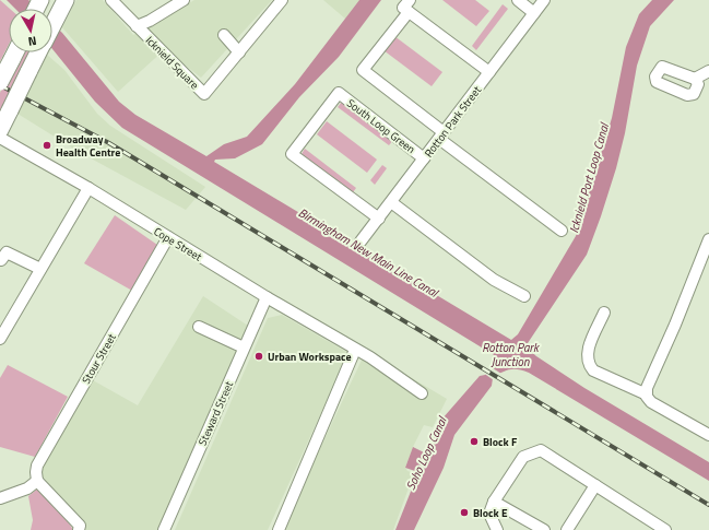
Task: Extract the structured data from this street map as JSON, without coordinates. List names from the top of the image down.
{
  "streets": {
    "street": [
      "Icknield Square",
      "Rotton Park Street",
      "South Loop Green",
      "Cope Street",
      "Stour Street",
      "Steward Street"
    ]
  },
  "crossings": [
    ["Rotton Park Street", "South Loop Green"],
    ["Cope Street", "Stour Street"],
    ["Cope Street", "Steward Street"]
  ],
  "water": [
    "Icknield Port Loop Canal",
    "Birmingham New Main Line Canal",
    "Rotton Park Junction",
    "Soho Loop Canal"
  ],
  "places": [
    "Broadway Health Centre",
    "Urban Workspace",
    "Block F",
    "Block E"
  ],
  "north": "bottom"
}
